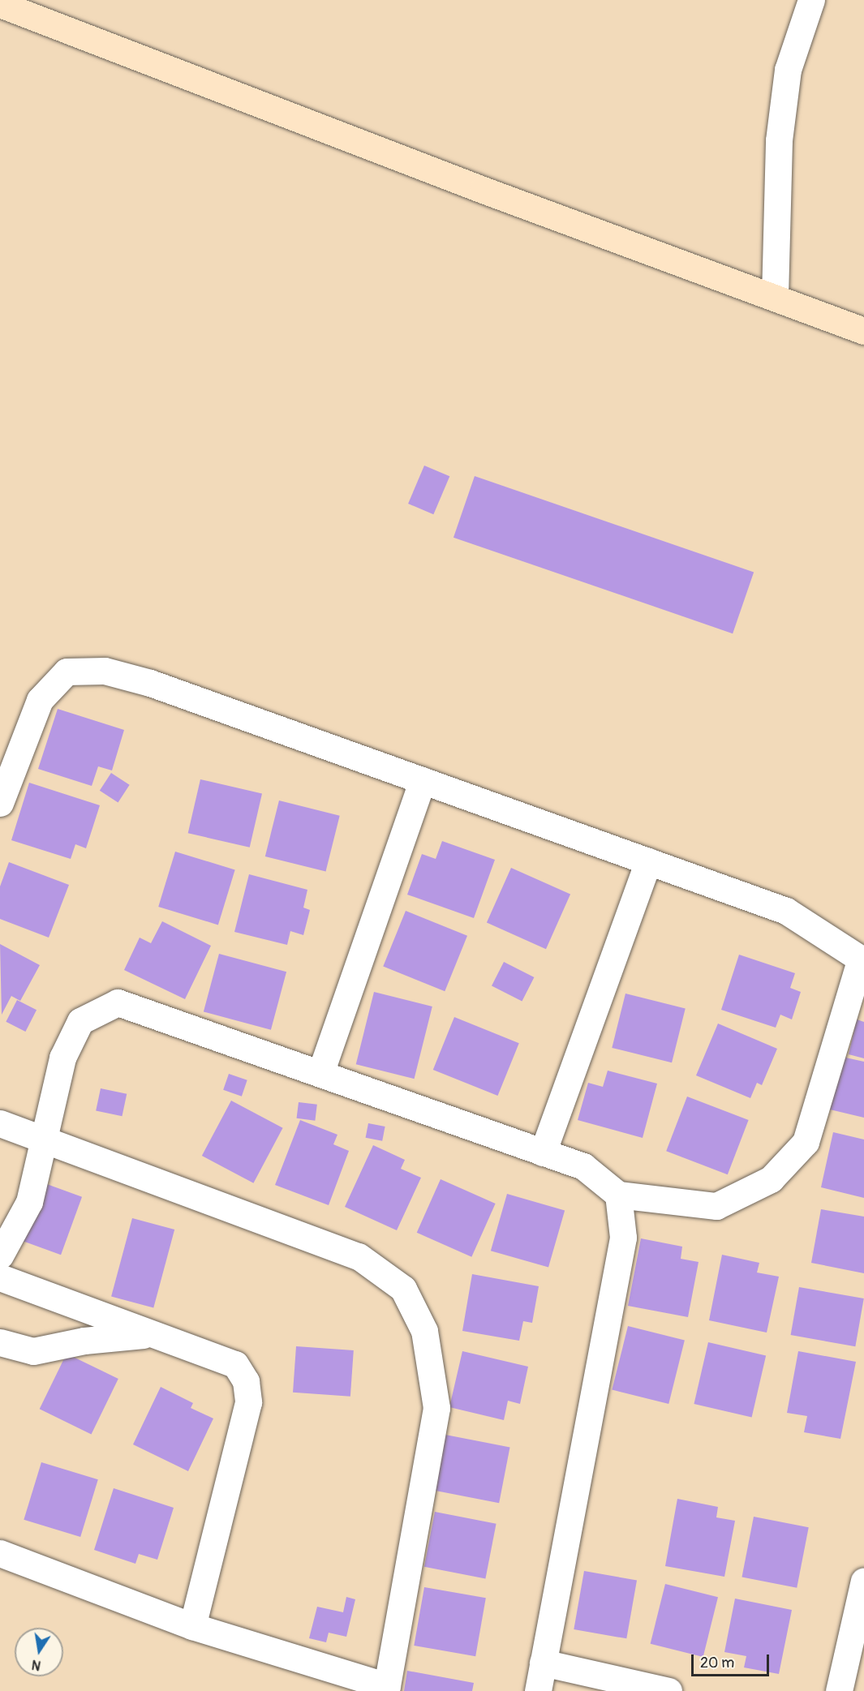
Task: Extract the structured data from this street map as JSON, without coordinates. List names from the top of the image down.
{
  "scale_bar": "20 m",
  "north": "bottom"
}
